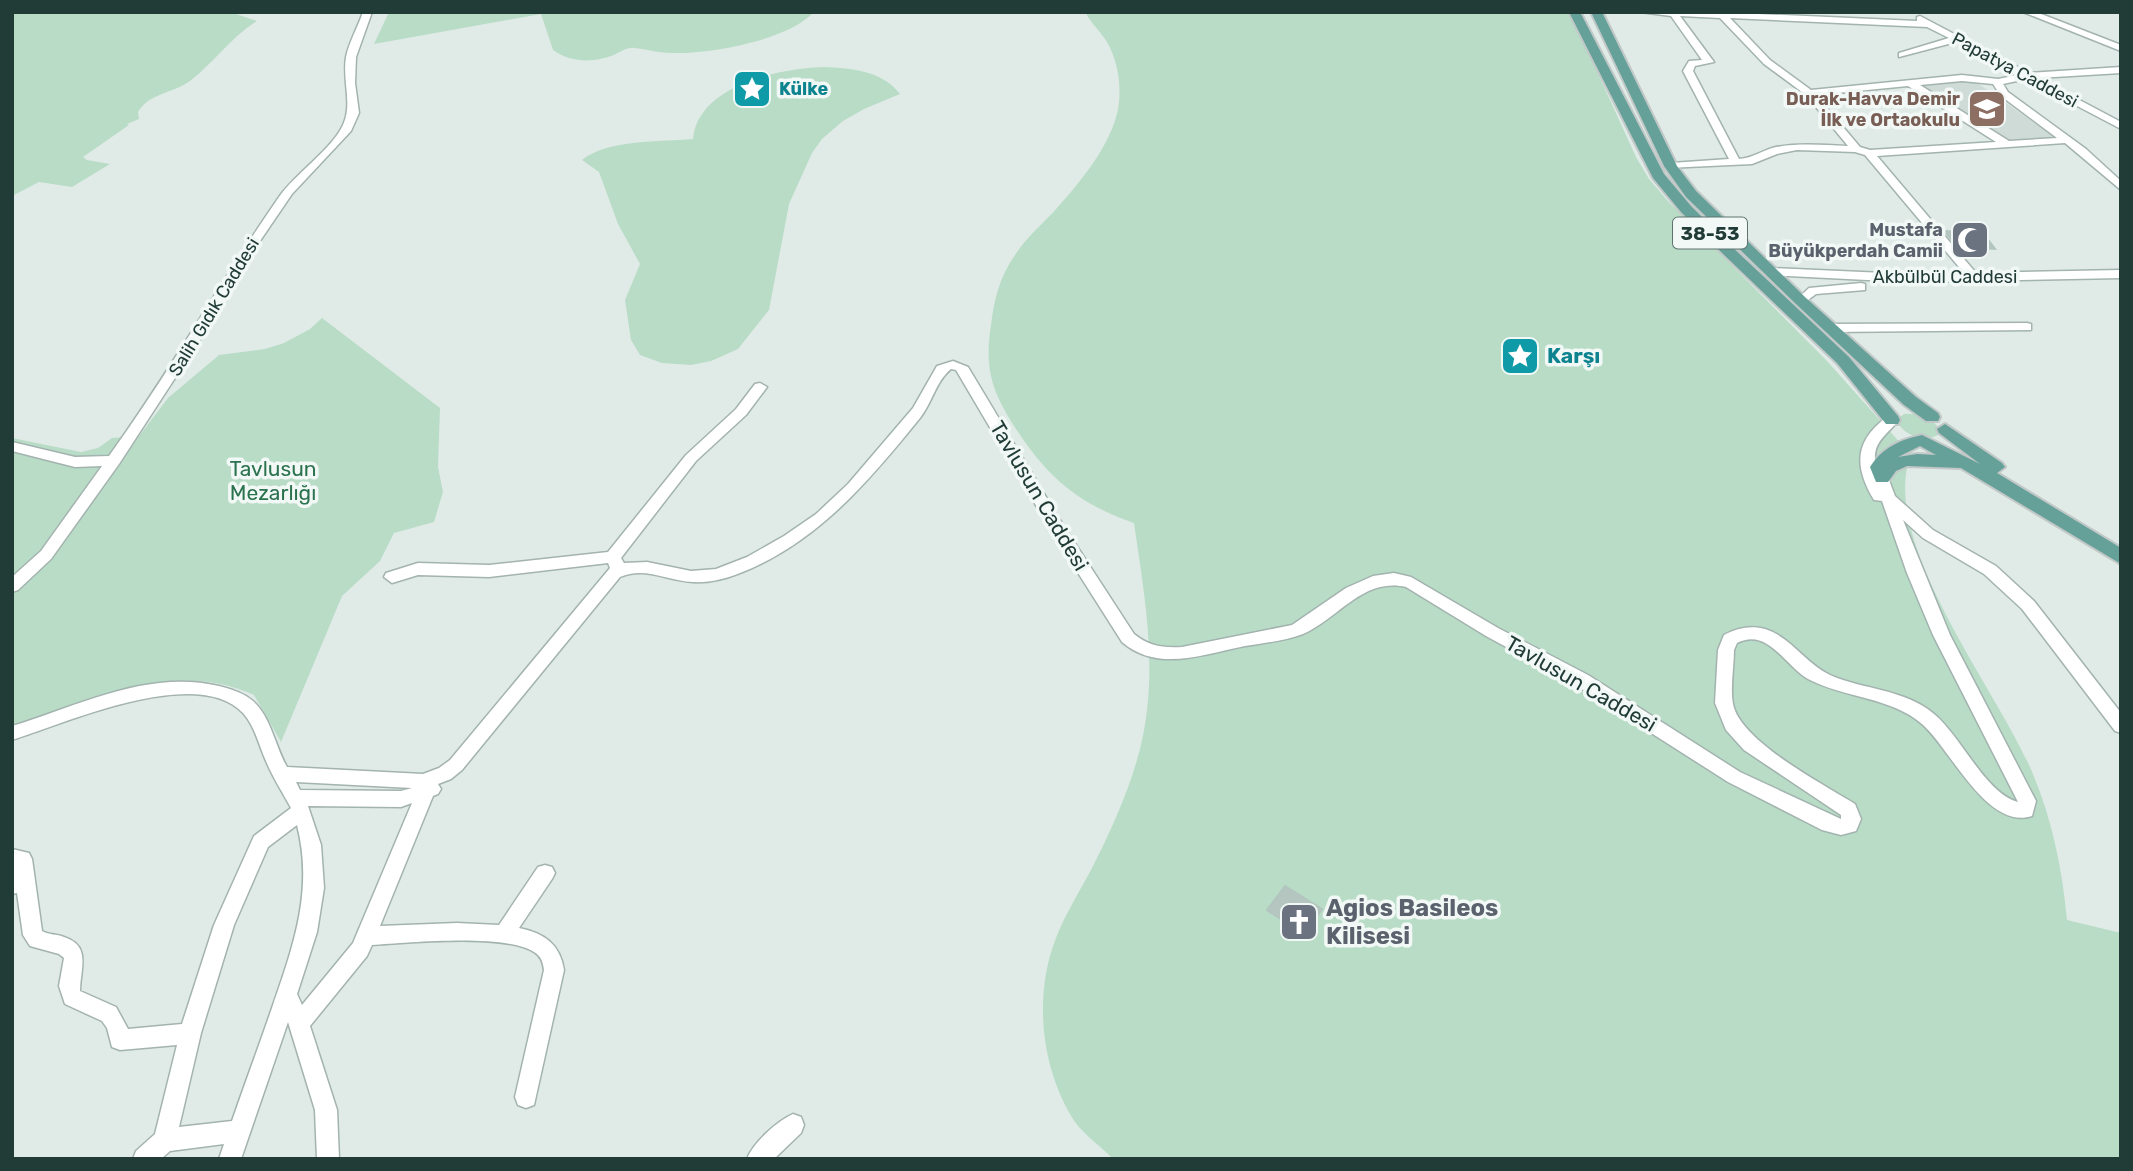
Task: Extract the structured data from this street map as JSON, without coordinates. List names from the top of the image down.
{
  "streets": {
    "main road": ["38-53"],
    "street": [
      "Papatya Caddesi",
      "Akbülbül Caddesi",
      "Salih Gıdık Caddesi",
      "Tavlusun Caddesi"
    ]
  },
  "crossings": [
    ["38-53", "Tavlusun Caddesi"]
  ],
  "parks": ["Tavlusun Mezarlığı"],
  "places": {
    "place": ["Külke", "Karşı"],
    "school or university": ["Durak-Havva Demir İlk ve Ortaokulu"],
    "mosque": ["Mustafa Büyükperdah Camii"],
    "church": ["Agios Basileos Kilisesi"]
  }
}
